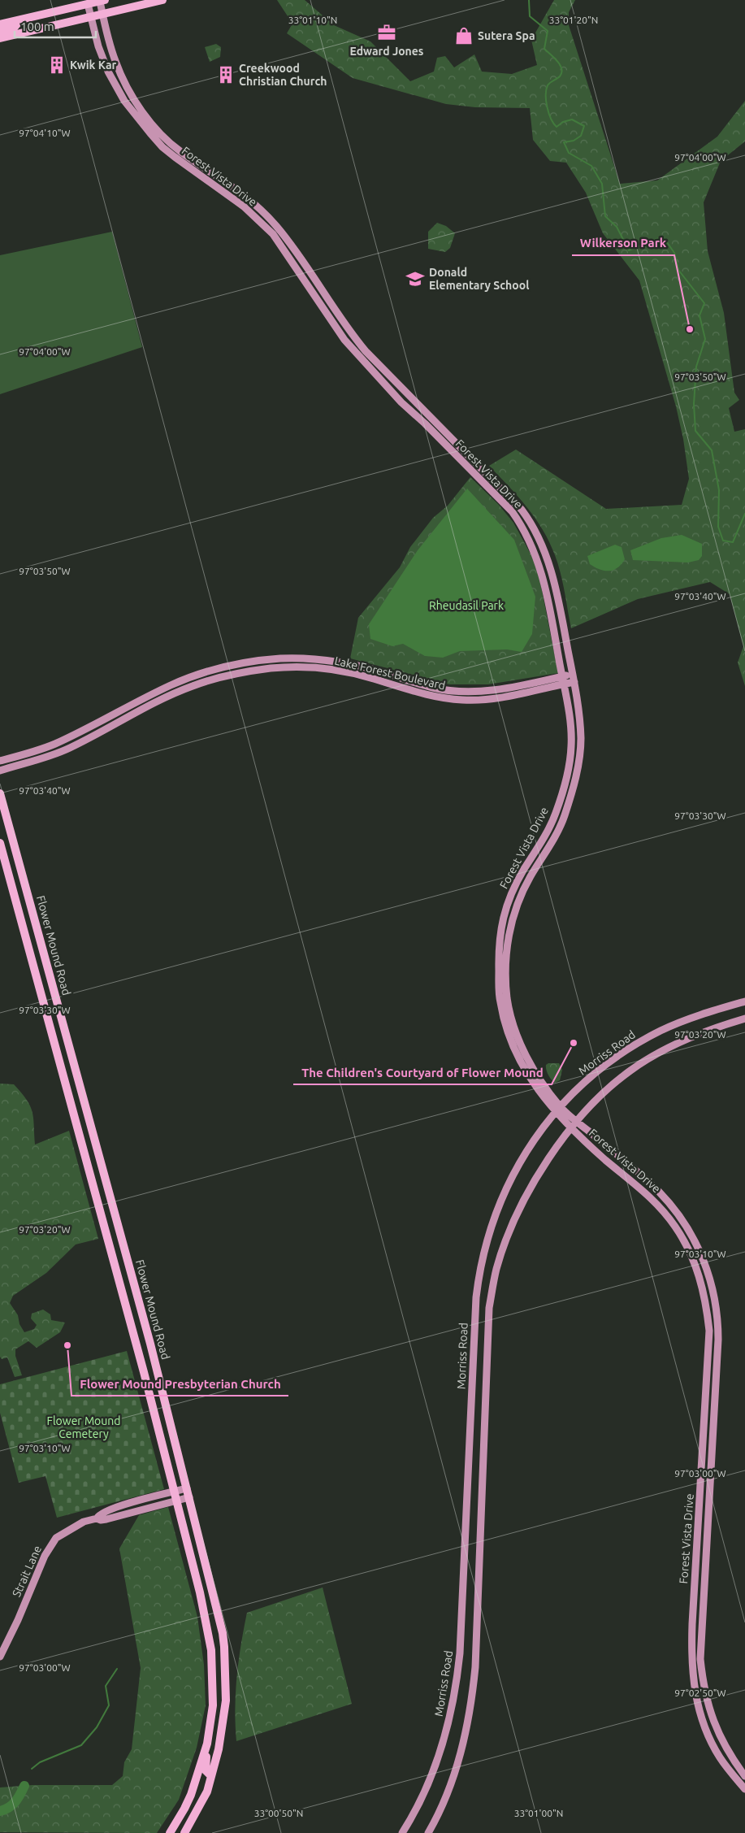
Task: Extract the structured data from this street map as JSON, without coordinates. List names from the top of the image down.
{
  "streets": {
    "main road": [
      "Forest Vista Drive",
      "Lake Forest Boulevard",
      "Flower Mound Road",
      "Morriss Road",
      "Strait Lane"
    ]
  },
  "crossings": [
    ["Forest Vista Drive", "Lake Forest Boulevard"],
    ["Forest Vista Drive", "Morriss Road"],
    ["Flower Mound Road", "Strait Lane"]
  ],
  "parks": ["Rheudasil Park", "Flower Mound Cemetery"],
  "places": {
    "office": ["Edward Jones"],
    "shop": ["Sutera Spa"],
    "building": ["Kwik Kar", "Creekwood Christian Church"],
    "school or university": ["Donald Elementary School"],
    "other": ["Wilkerson Park", "The Children's Courtyard of Flower Mound", "Flower Mound Presbyterian Church"]
  },
  "scale_bar": "100 m",
  "coordinates": [
    "33°01'10\"N",
    "33°01'20\"N",
    "97°04'10\"W",
    "97°04'00\"W",
    "97°03'50\"W",
    "97°03'40\"W",
    "97°03'30\"W",
    "97°03'20\"W",
    "97°03'10\"W",
    "97°03'00\"W",
    "97°02'50\"W",
    "33°00'50\"N",
    "33°01'00\"N"
  ]
}
